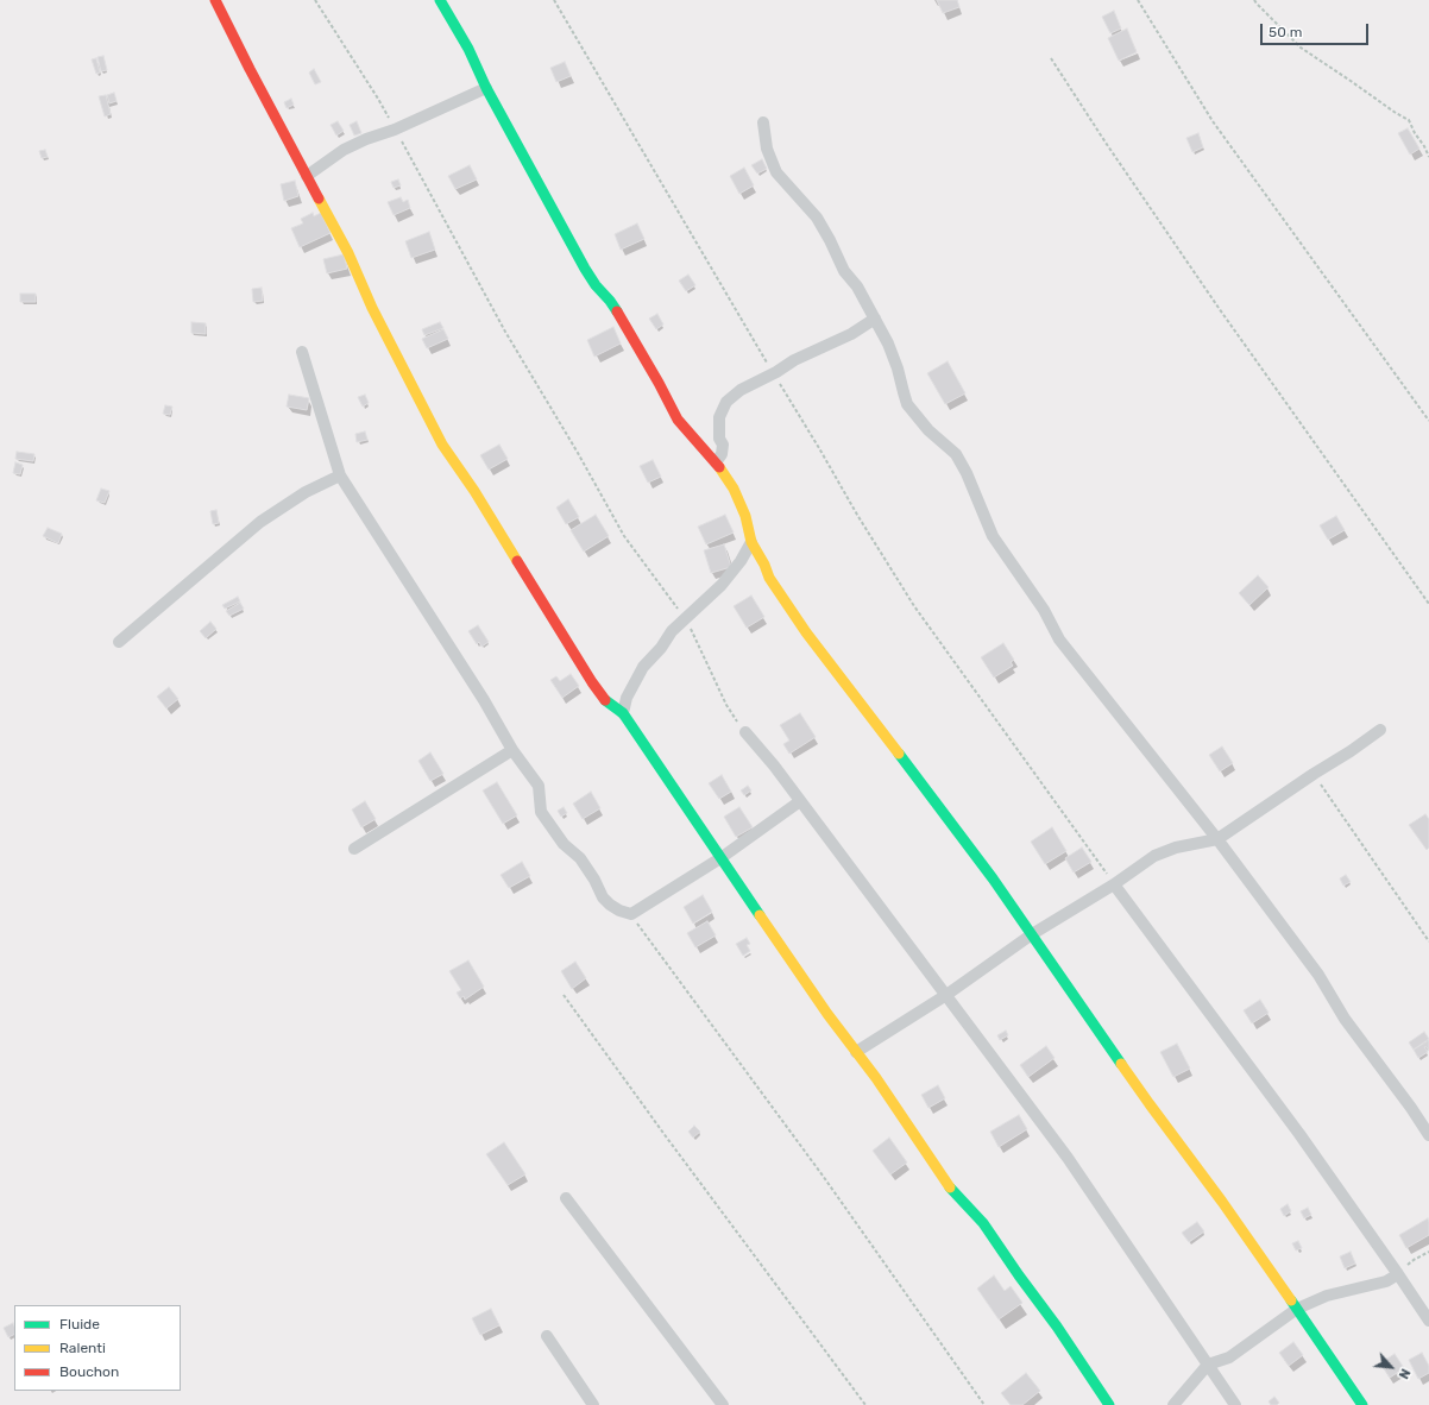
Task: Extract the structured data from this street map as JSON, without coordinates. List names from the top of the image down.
{
  "legend": ["Fluide", "Ralenti", "Bouchon"],
  "scale_bar": "50 m",
  "north": "bottom right"
}
